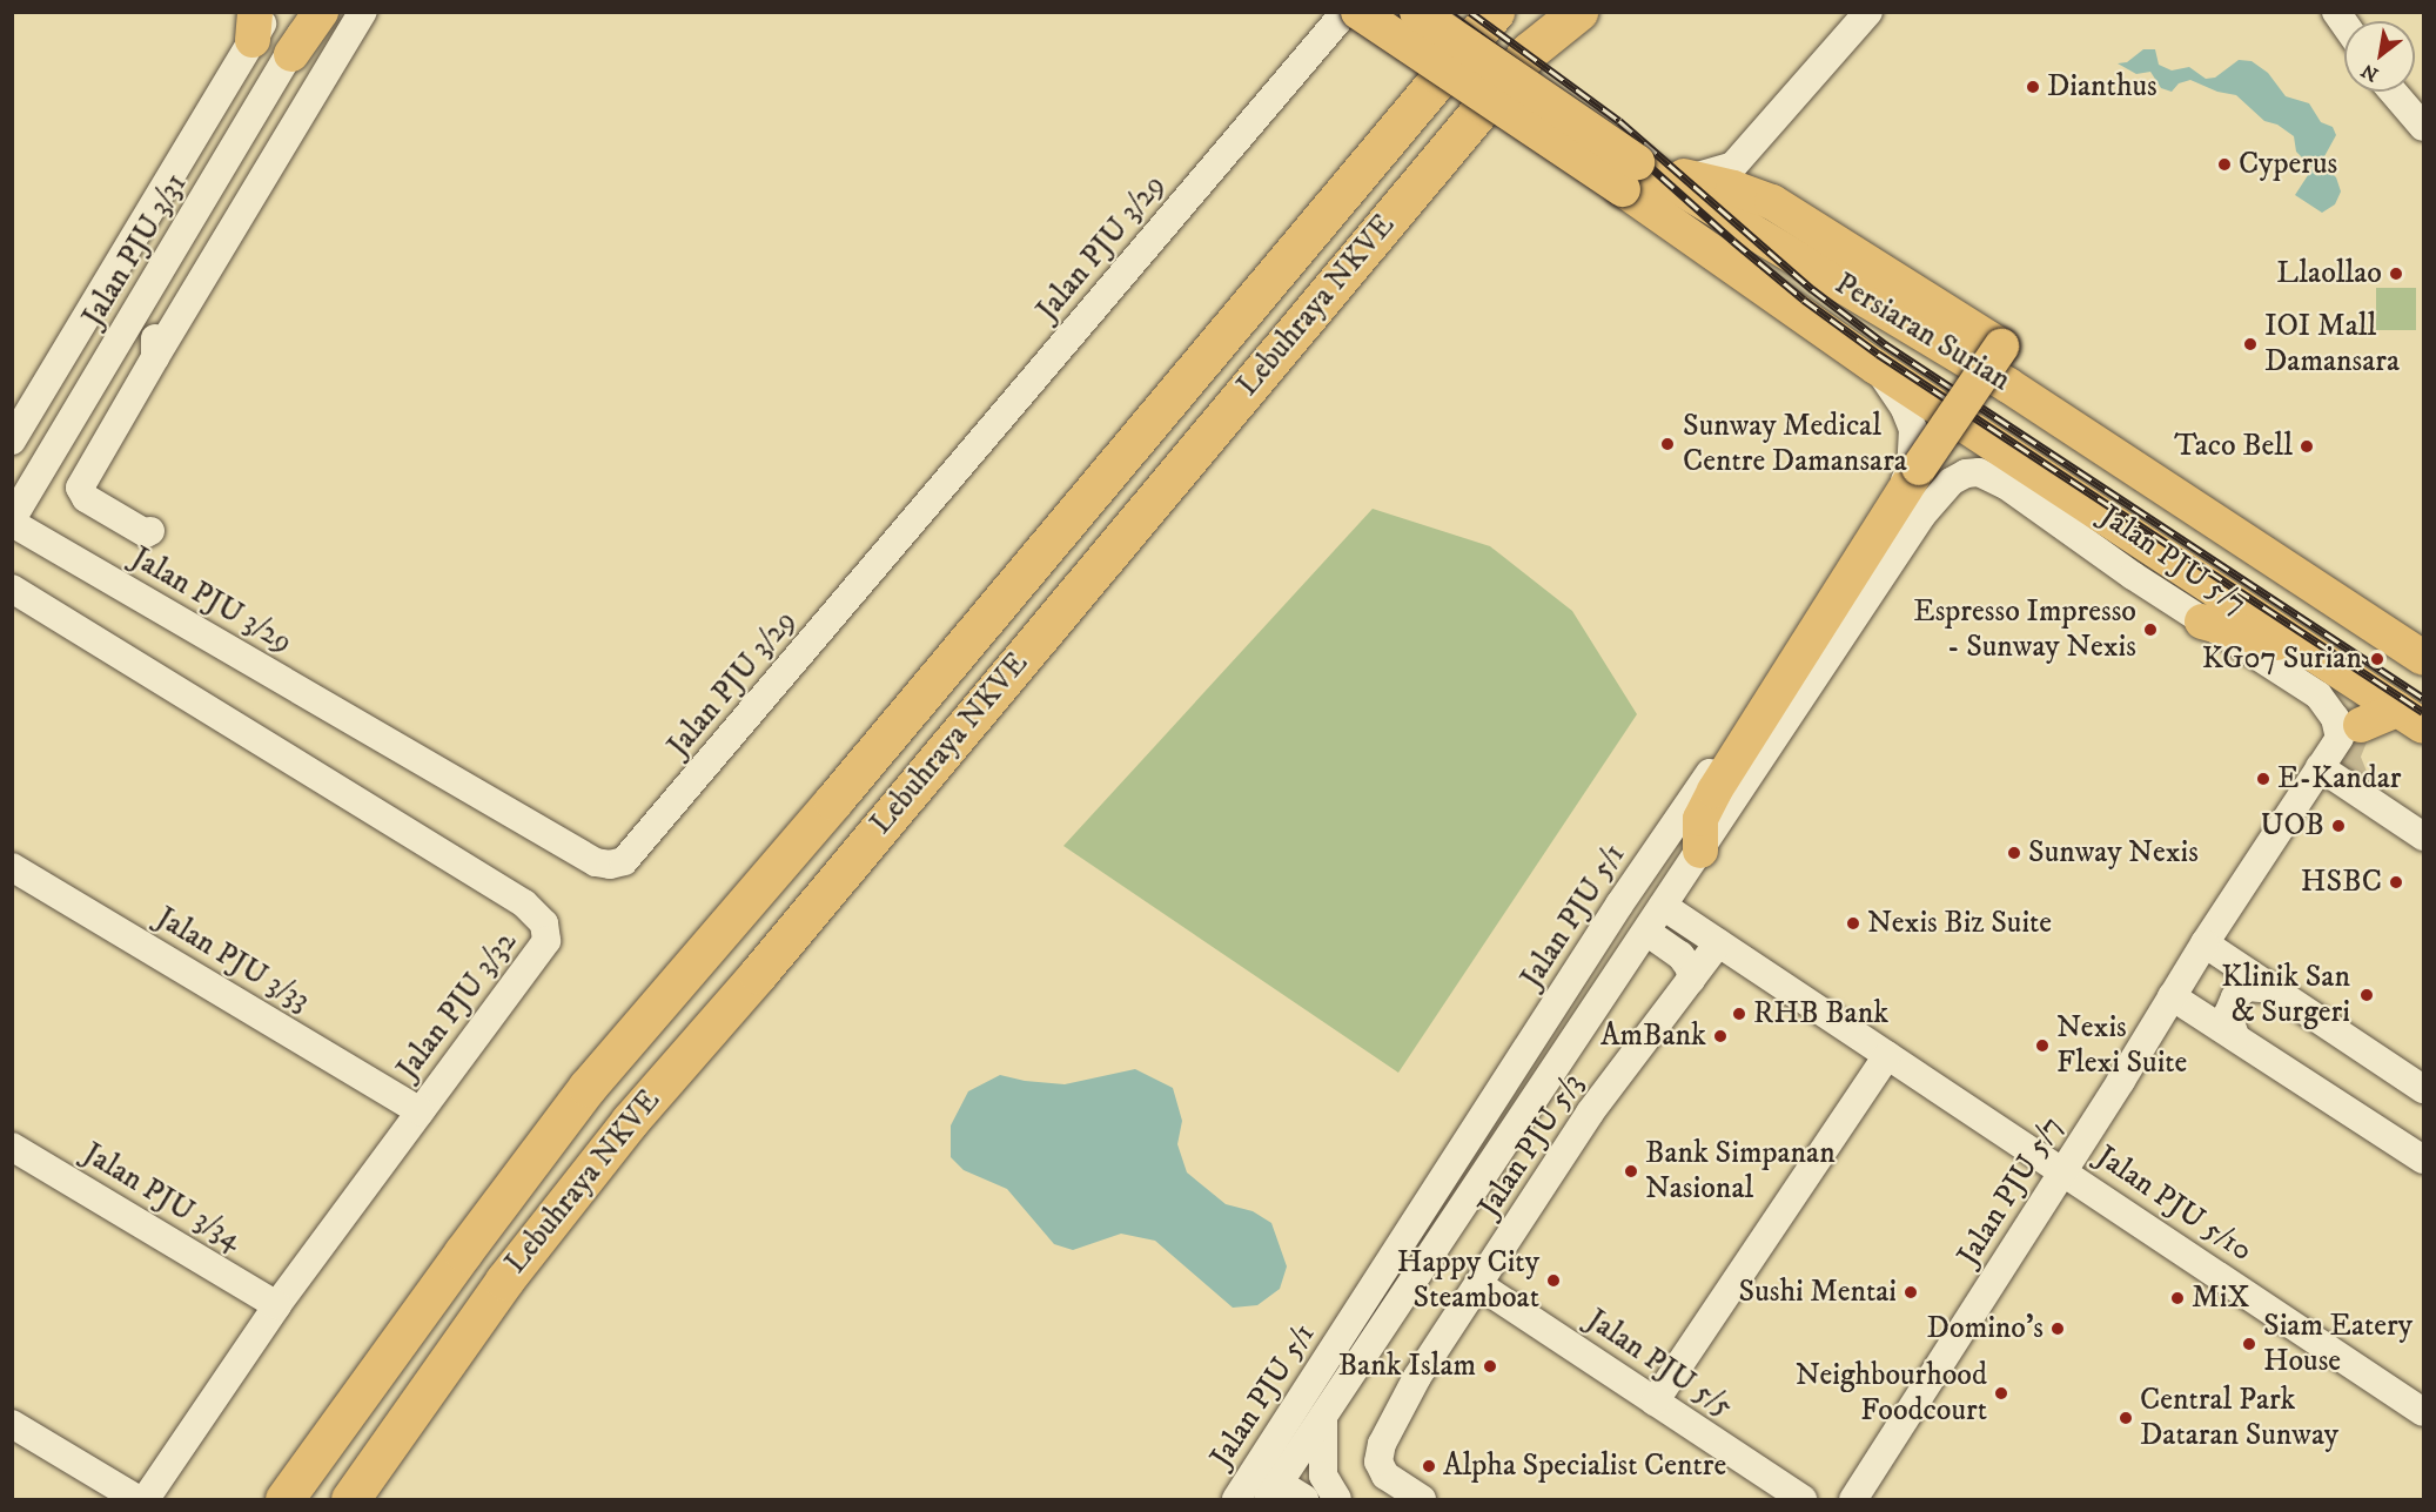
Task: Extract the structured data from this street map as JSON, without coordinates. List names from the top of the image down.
{
  "streets": {
    "highway": ["Lebuhraya NKVE"],
    "main road": ["Persiaran Surian"],
    "street": [
      "Jalan PJU 3/29",
      "Jalan PJU 3/31",
      "Jalan PJU 5/7",
      "Jalan PJU 5/1",
      "Jalan PJU 3/33",
      "Jalan PJU 3/32",
      "Jalan PJU 5/3",
      "Jalan PJU 3/34",
      "Jalan PJU 5/10",
      "Jalan PJU 5/5"
    ]
  },
  "crossings": [
    ["Jalan PJU 3/29", "Jalan PJU 3/31"],
    ["Persiaran Surian", "Jalan PJU 5/1"],
    ["Jalan PJU 5/7", "Jalan PJU 5/1"],
    ["Jalan PJU 5/7", "Jalan PJU 5/10"],
    ["Jalan PJU 5/1", "Jalan PJU 5/10"],
    ["Jalan PJU 3/33", "Jalan PJU 3/32"],
    ["Jalan PJU 3/32", "Jalan PJU 3/34"],
    ["Jalan PJU 5/3", "Jalan PJU 5/10"],
    ["Jalan PJU 5/3", "Jalan PJU 5/5"]
  ],
  "places": [
    "Dianthus",
    "Cyperus",
    "Llaollao",
    "IOI Mall Damansara",
    "Sunway Medical Centre Damansara",
    "Taco Bell",
    "Espresso Impresso - Sunway Nexis",
    "KG07 Surian",
    "E-Kandar",
    "UOB",
    "Sunway Nexis",
    "HSBC",
    "Nexis Biz Suite",
    "Klinik San & Surgeri",
    "RHB Bank",
    "AmBank",
    "Nexis Flexi Suite",
    "Bank Simpanan Nasional",
    "Happy City Steamboat",
    "Sushi Mentai",
    "MiX",
    "Domino's",
    "Siam Eatery House",
    "Bank Islam",
    "Neighbourhood Foodcourt",
    "Central Park Dataran Sunway",
    "Alpha Specialist Centre"
  ],
  "north": "bottom left"
}
